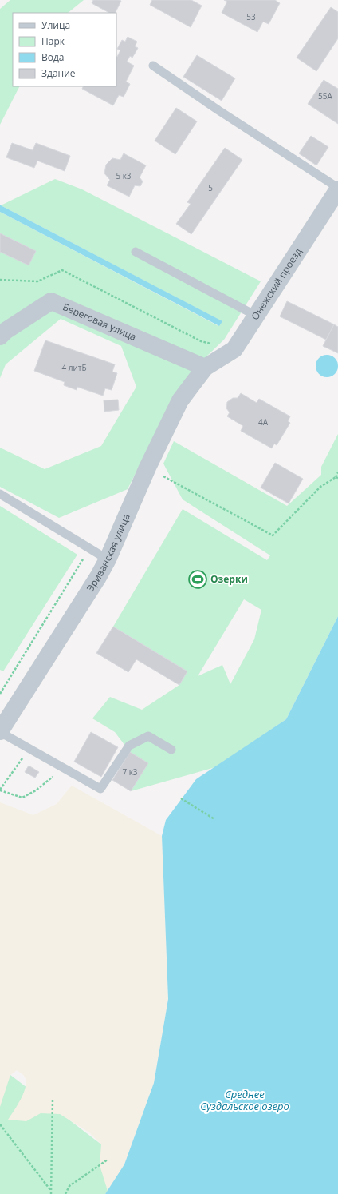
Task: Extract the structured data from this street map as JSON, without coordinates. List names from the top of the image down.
{
  "streets": {
    "street": ["Онежский проезд", "Береговая улица", "Эриванская улица"]
  },
  "crossings": [
    ["Онежский проезд", "Береговая улица"],
    ["Онежский проезд", "Эриванская улица"],
    ["Береговая улица", "Эриванская улица"]
  ],
  "water": ["Среднее Суздальское озеро"],
  "places": {
    "sports": ["Озерки"]
  },
  "house_numbers": [
    "53",
    "55А",
    "5 к3",
    "5",
    "4 литБ",
    "4А",
    "7 к3"
  ],
  "legend": [
    "Улица",
    "Парк",
    "Вода",
    "Здание"
  ]
}
